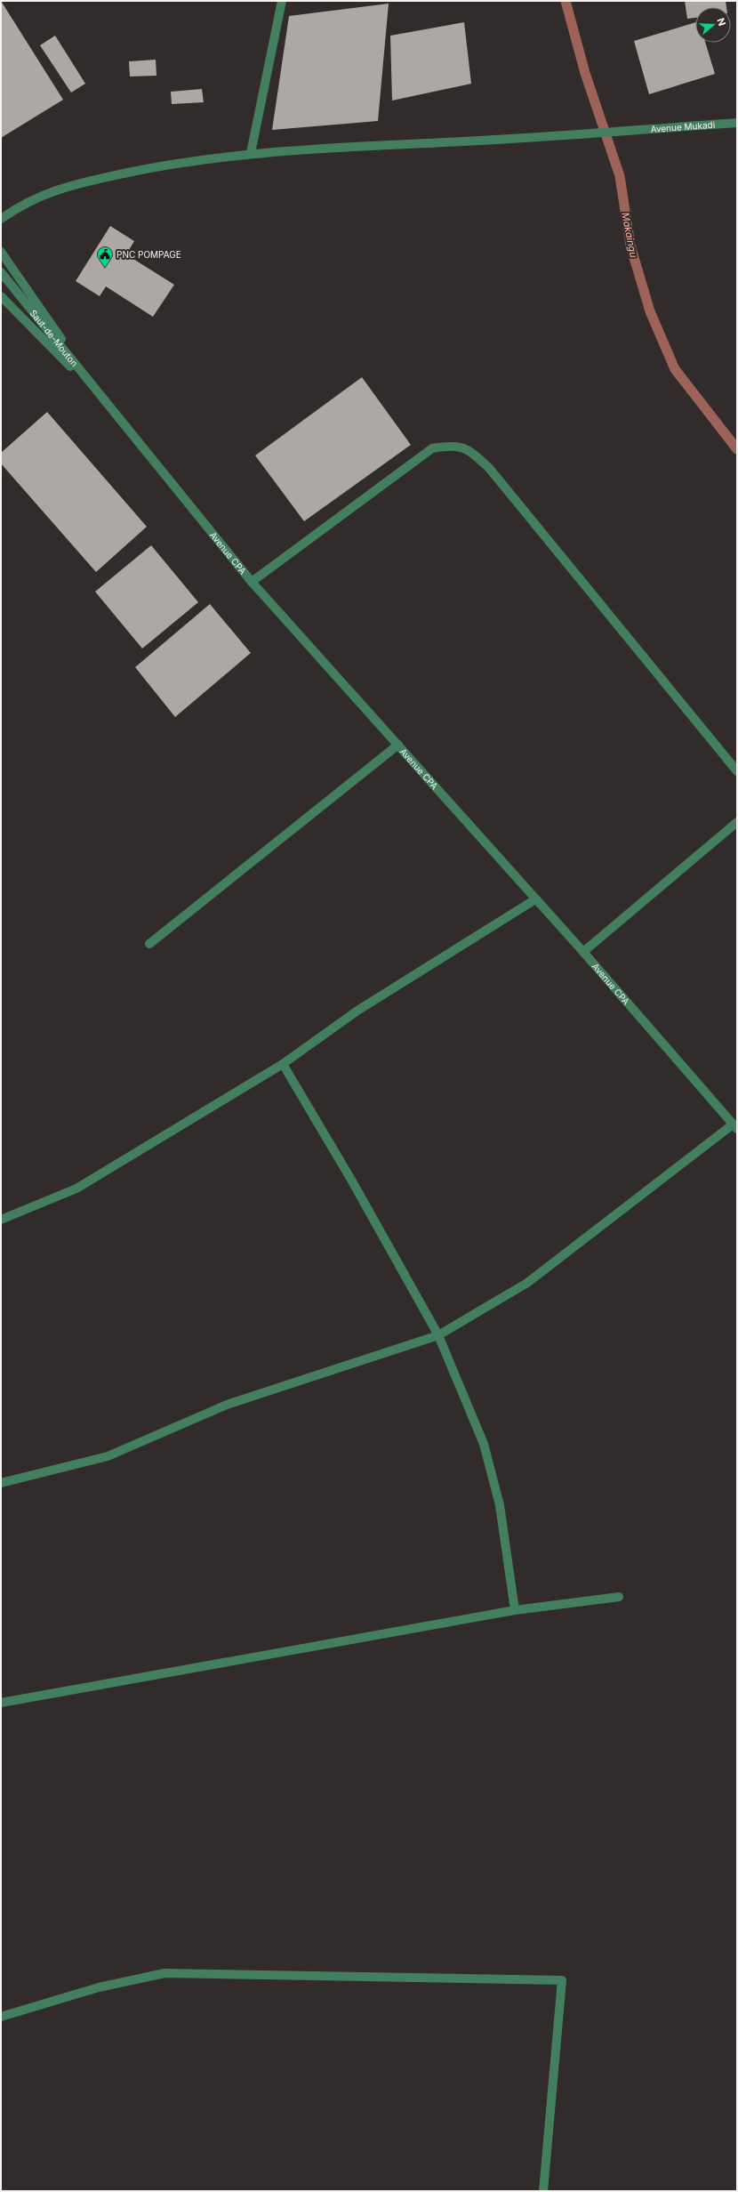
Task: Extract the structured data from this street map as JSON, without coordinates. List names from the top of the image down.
{
  "streets": {
    "street": ["Avenue Mukadi", "Saut-de-Mouton", "Avenue CPA"]
  },
  "crossings": [
    ["Saut-de-Mouton", "Avenue CPA"]
  ],
  "water": ["Makaingu"],
  "places": {
    "public building": ["PNC POMPAGE"]
  },
  "north": "right"
}
